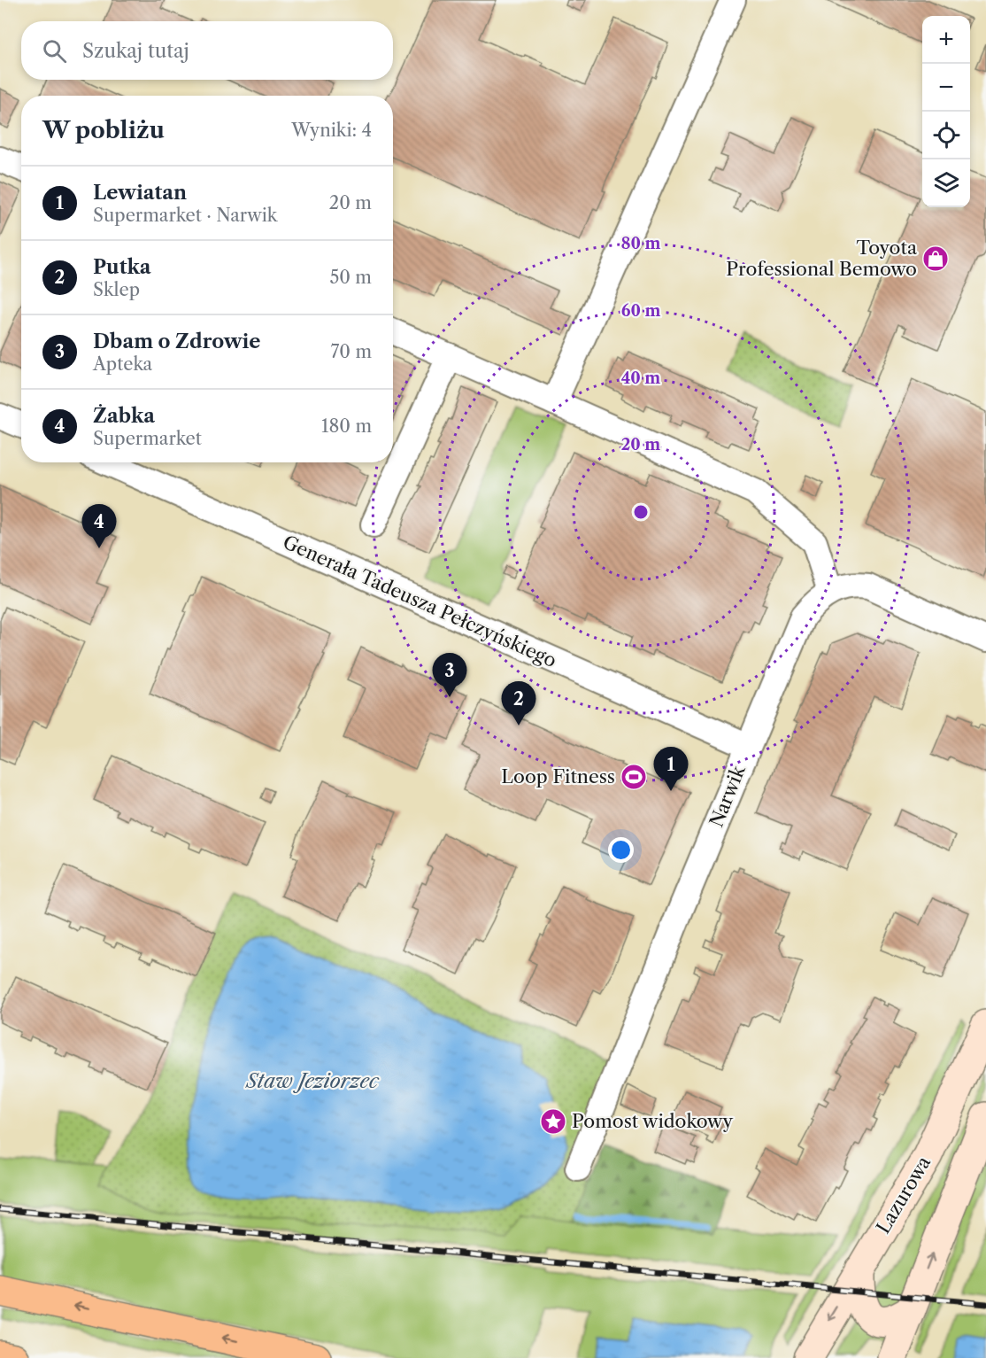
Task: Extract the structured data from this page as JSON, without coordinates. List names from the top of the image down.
{
  "streets": {
    "main road": ["Lazurowa"],
    "street": ["Generała Tadeusza Pełczyńskiego", "Narwik"]
  },
  "crossings": [
    ["Generała Tadeusza Pełczyńskiego", "Narwik"]
  ],
  "water": ["Staw Jeziorzec"],
  "places": {
    "shop": ["Toyota Professional Bemowo"],
    "sports": ["Loop Fitness"],
    "place": ["Pomost widokowy"]
  },
  "page": {
    "map_buttons": ["+", "−"],
    "search": "Szukaj tutaj",
    "heading": ["W pobliżu", "Wyniki: 4"],
    "list": [
      {
        "mark": "1",
        "name": "Lewiatan",
        "note": "Supermarket · Narwik",
        "value": "20 m"
      },
      {
        "mark": "2",
        "name": "Putka",
        "note": "Sklep",
        "value": "50 m"
      },
      {
        "mark": "3",
        "name": "Dbam o Zdrowie",
        "note": "Apteka",
        "value": "70 m"
      },
      {
        "mark": "4",
        "name": "Żabka",
        "note": "Supermarket",
        "value": "180 m"
      }
    ],
    "pins": [
      "4",
      "3",
      "2",
      "1"
    ]
  },
  "rings": [
    "80 m",
    "60 m",
    "40 m",
    "20 m"
  ]
}
